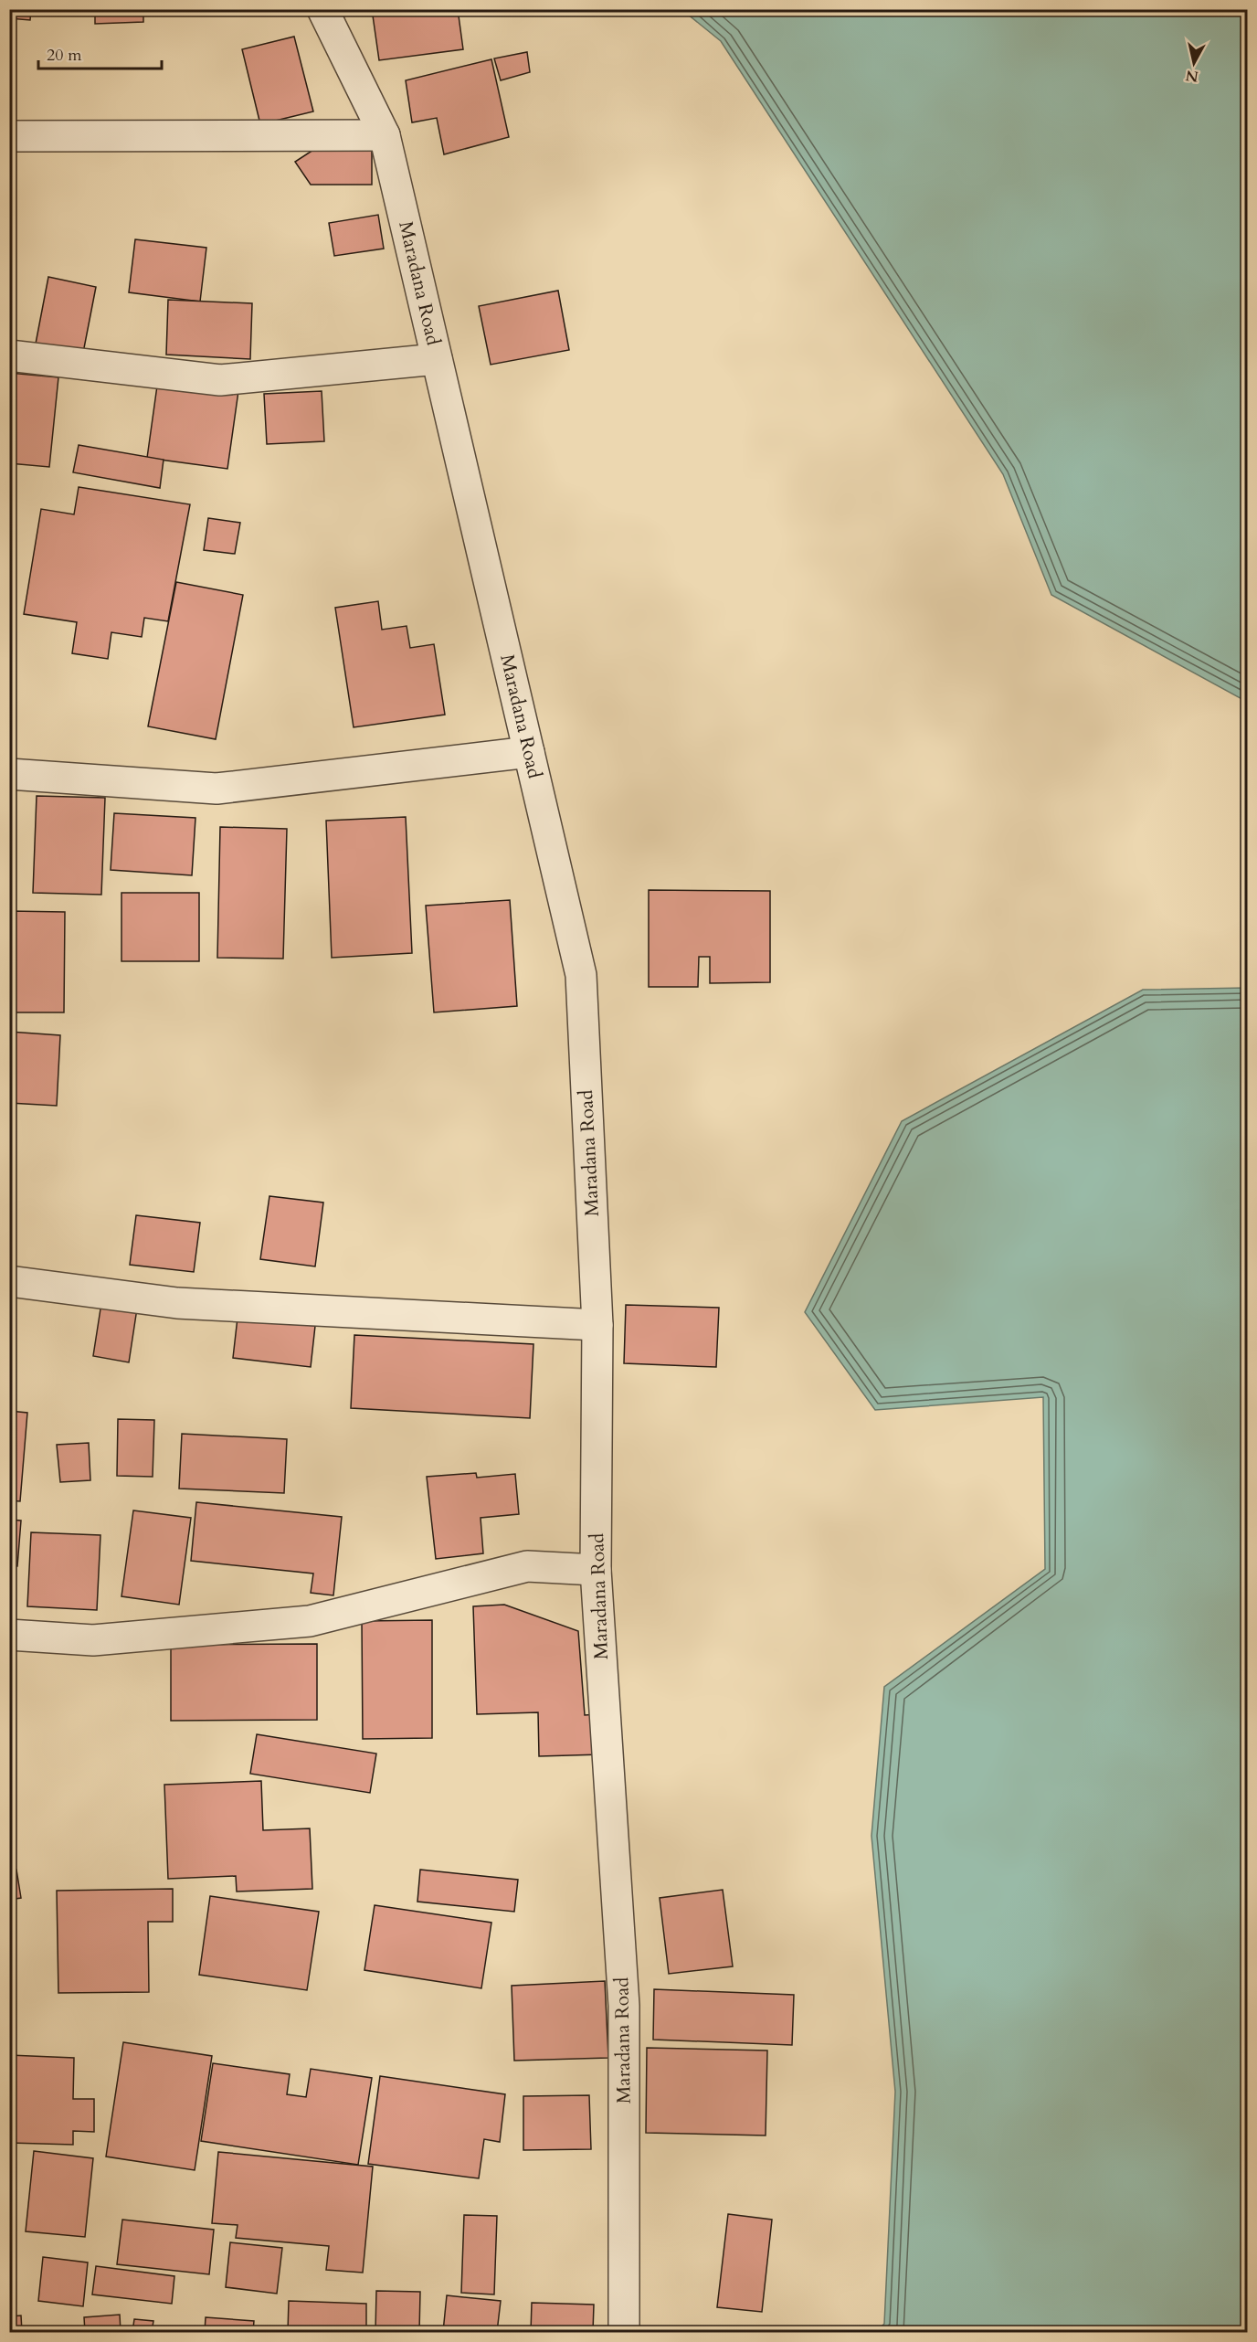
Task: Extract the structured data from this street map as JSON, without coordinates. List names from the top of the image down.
{
  "streets": {
    "street": ["Maradana Road"]
  },
  "scale_bar": "20 m",
  "north": "bottom"
}
